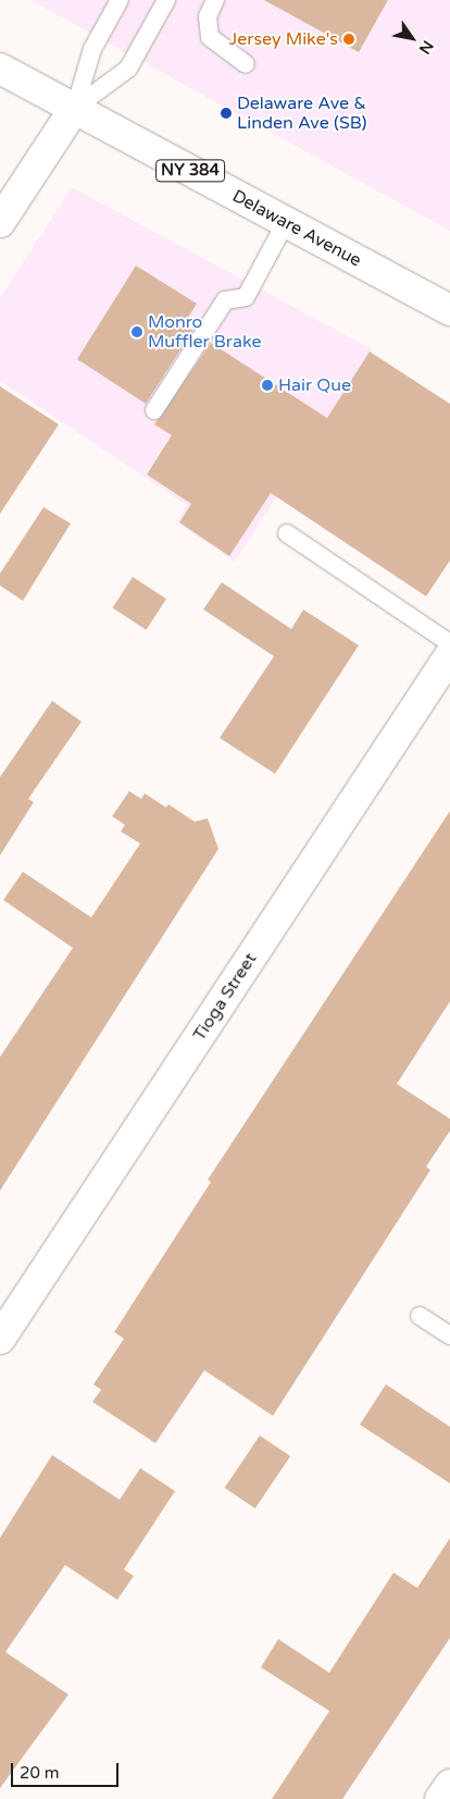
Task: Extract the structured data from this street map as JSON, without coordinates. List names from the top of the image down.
{
  "streets": {
    "street": ["NY 384", "Delaware Avenue", "Tioga Street"]
  },
  "places": [
    "Jersey Mike's",
    "Delaware Ave & Linden Ave (SB)",
    "Monro Muffler Brake",
    "Hair Que"
  ],
  "scale_bar": "20 m",
  "north": "bottom right"
}
